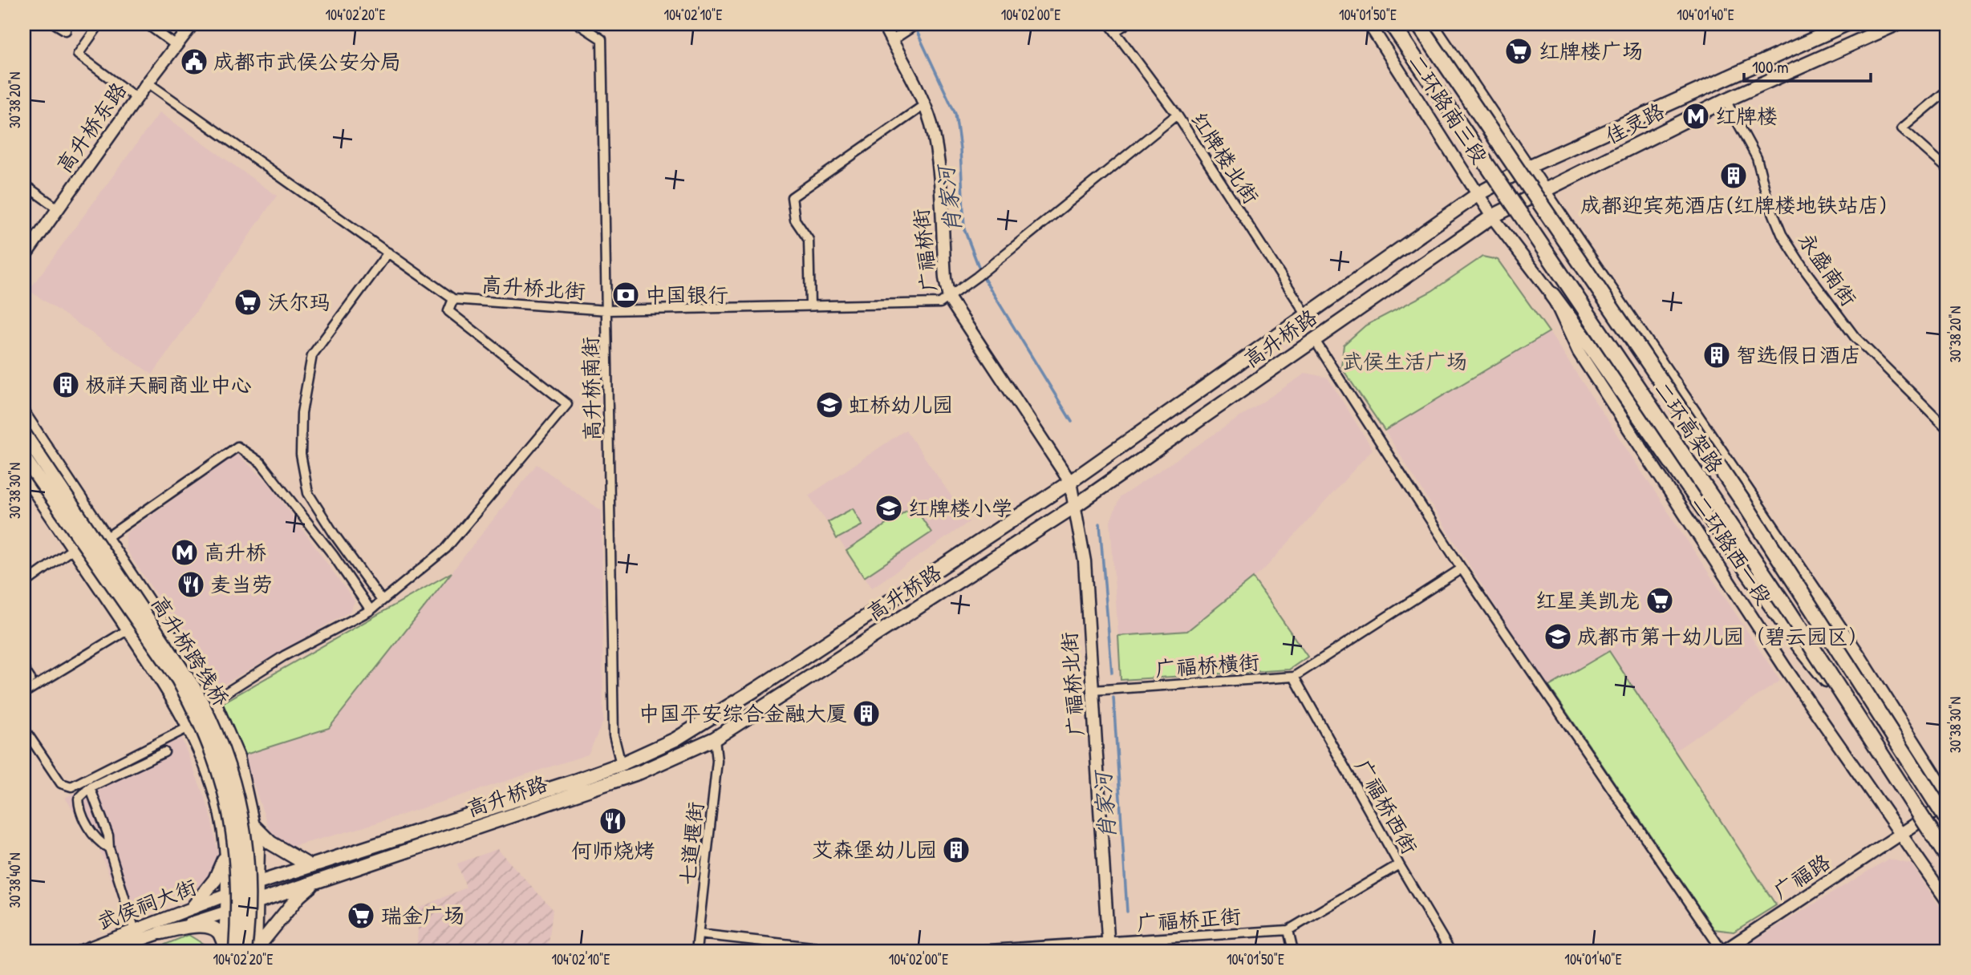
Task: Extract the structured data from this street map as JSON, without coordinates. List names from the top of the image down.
{
  "streets": {
    "highway": ["二环高架路"],
    "main road": [
      "二环路南三段",
      "佳灵路",
      "高升桥东路",
      "广福桥街",
      "高升桥路",
      "二环路西一段",
      "高升桥跨线桥",
      "广福桥北街",
      "广福路",
      "武侯祠大街"
    ],
    "street": [
      "红牌楼北街",
      "永盛南街",
      "高升桥北街",
      "高升桥南街",
      "广福桥横街",
      "广福桥西街",
      "七道堰街",
      "广福桥正街"
    ]
  },
  "crossings": [
    ["二环路南三段", "佳灵路"],
    ["二环路南三段", "高升桥路"],
    ["二环路南三段", "二环路西一段"],
    ["佳灵路", "永盛南街"],
    ["佳灵路", "高升桥路"],
    ["高升桥东路", "高升桥北街"],
    ["红牌楼北街", "高升桥北街"],
    ["红牌楼北街", "高升桥路"],
    ["广福桥街", "高升桥北街"],
    ["广福桥街", "高升桥路"],
    ["广福桥街", "广福桥北街"],
    ["高升桥北街", "高升桥南街"],
    ["高升桥路", "高升桥南街"],
    ["高升桥路", "二环路西一段"],
    ["高升桥路", "广福桥北街"],
    ["高升桥路", "七道堰街"],
    ["高升桥路", "武侯祠大街"],
    ["二环路西一段", "广福路"],
    ["广福桥横街", "广福桥北街"],
    ["广福桥横街", "广福桥西街"],
    ["广福桥北街", "广福桥正街"],
    ["广福桥西街", "广福桥正街"]
  ],
  "water": ["肖家河"],
  "parks": ["武侯生活广场"],
  "places": {
    "supermarket": [
      "红牌楼广场",
      "沃尔玛",
      "红星美凯龙",
      "瑞金广场"
    ],
    "public building": ["成都市武侯公安分局"],
    "metro station": ["红牌楼", "高升桥"],
    "building": [
      "成都迎宾苑酒店(红牌楼地铁站店)",
      "智选假日酒店",
      "极祥天嗣商业中心",
      "中国平安综合金融大厦",
      "艾森堡幼儿园"
    ],
    "bank": ["中国银行"],
    "school or university": ["虹桥幼儿园", "红牌楼小学", "成都市第十幼儿园（碧云园区）"],
    "restaurant": ["麦当劳", "何师烧烤"]
  },
  "scale_bar": "100 m",
  "coordinates": [
    "104°02'20\"E",
    "104°02'10\"E",
    "104°02'00\"E",
    "104°01'50\"E",
    "104°01'40\"E",
    "30°38'20\"N",
    "30°38'30\"N",
    "30°38'40\"N"
  ]
}
